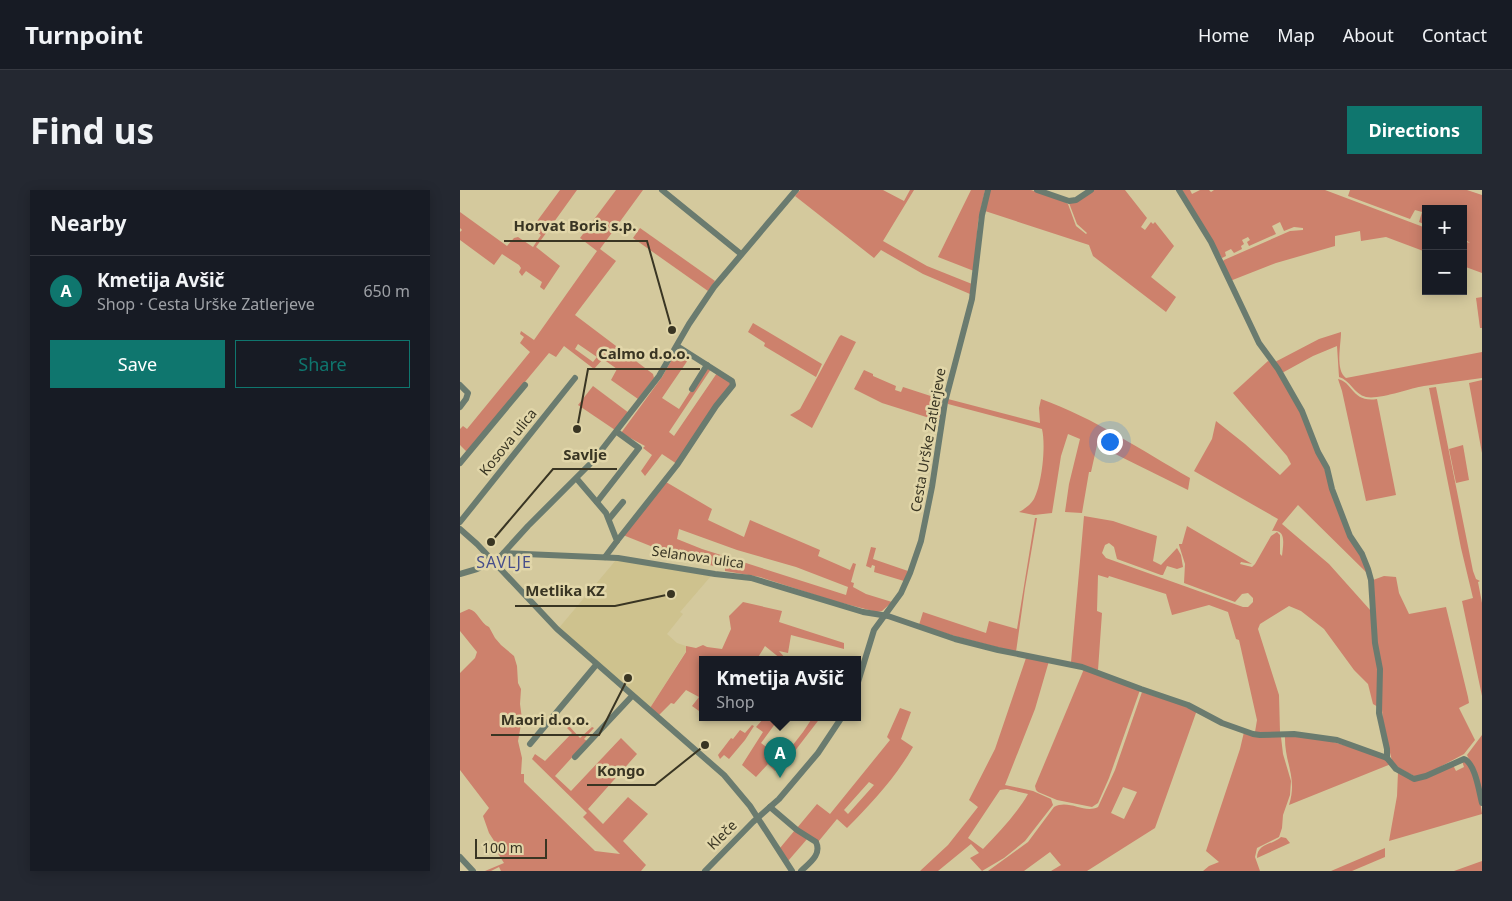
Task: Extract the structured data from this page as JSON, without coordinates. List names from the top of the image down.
{
  "streets": {
    "street": [
      "Cesta Urške Zatlerjeve",
      "Kosova ulica",
      "Selanova ulica",
      "Kleče"
    ]
  },
  "crossings": [
    ["Cesta Urške Zatlerjeve", "Selanova ulica"]
  ],
  "districts": ["SAVLJE"],
  "places": [
    "Horvat Boris s.p.",
    "Calmo d.o.o.",
    "Savlje",
    "Metlika KZ",
    "Maori d.o.o.",
    "Kongo"
  ],
  "scale_bar": "100 m",
  "page": {
    "header": "Turnpoint",
    "nav": [
      "Home",
      "Map",
      "About",
      "Contact"
    ],
    "buttons": [
      "Directions",
      ["Save", "Share"]
    ],
    "title": "Find us",
    "heading": "Nearby",
    "map_buttons": ["+", "−"],
    "list": [
      {
        "mark": "A",
        "name": "Kmetija Avšič",
        "note": "Shop · Cesta Urške Zatlerjeve",
        "value": "650 m"
      }
    ],
    "popup": ["Kmetija Avšič", "Shop"],
    "pins": "A",
    "scale": "100 m"
  }
}
